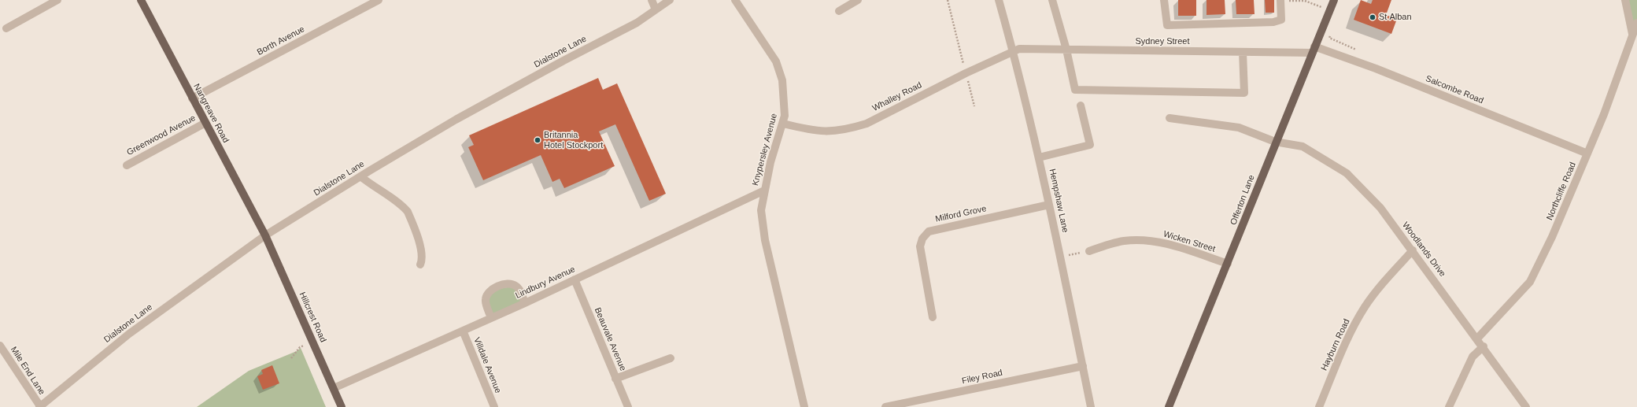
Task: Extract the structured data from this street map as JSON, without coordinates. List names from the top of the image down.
{
  "streets": {
    "main road": ["Nangreave Road", "Offerton Lane", "Hillcrest Road"],
    "street": [
      "Borth Avenue",
      "Sydney Street",
      "Dialstone Lane",
      "Salcombe Road",
      "Whalley Road",
      "Greenwood Avenue",
      "Knypersley Avenue",
      "Northcliffe Road",
      "Hempshaw Lane",
      "Milford Grove",
      "Wicken Street",
      "Woodlands Drive",
      "Lindbury Avenue",
      "Beauvale Avenue",
      "Hayburn Road",
      "Villdale Avenue",
      "Mile End Lane",
      "Filey Road"
    ]
  },
  "crossings": [
    ["Borth Avenue", "Nangreave Road"],
    ["Sydney Street", "Salcombe Road"],
    ["Sydney Street", "Whalley Road"],
    ["Sydney Street", "Offerton Lane"],
    ["Sydney Street", "Hempshaw Lane"],
    ["Dialstone Lane", "Nangreave Road"],
    ["Dialstone Lane", "Hillcrest Road"],
    ["Dialstone Lane", "Mile End Lane"],
    ["Salcombe Road", "Northcliffe Road"],
    ["Salcombe Road", "Offerton Lane"],
    ["Whalley Road", "Knypersley Avenue"],
    ["Whalley Road", "Hempshaw Lane"],
    ["Nangreave Road", "Greenwood Avenue"],
    ["Nangreave Road", "Hillcrest Road"],
    ["Knypersley Avenue", "Lindbury Avenue"],
    ["Northcliffe Road", "Woodlands Drive"],
    ["Offerton Lane", "Wicken Street"],
    ["Offerton Lane", "Woodlands Drive"],
    ["Hempshaw Lane", "Milford Grove"],
    ["Hempshaw Lane", "Filey Road"],
    ["Woodlands Drive", "Hayburn Road"],
    ["Lindbury Avenue", "Hillcrest Road"],
    ["Lindbury Avenue", "Beauvale Avenue"],
    ["Lindbury Avenue", "Villdale Avenue"]
  ],
  "places": ["St Alban", "Britannia Hotel Stockport"]
}
